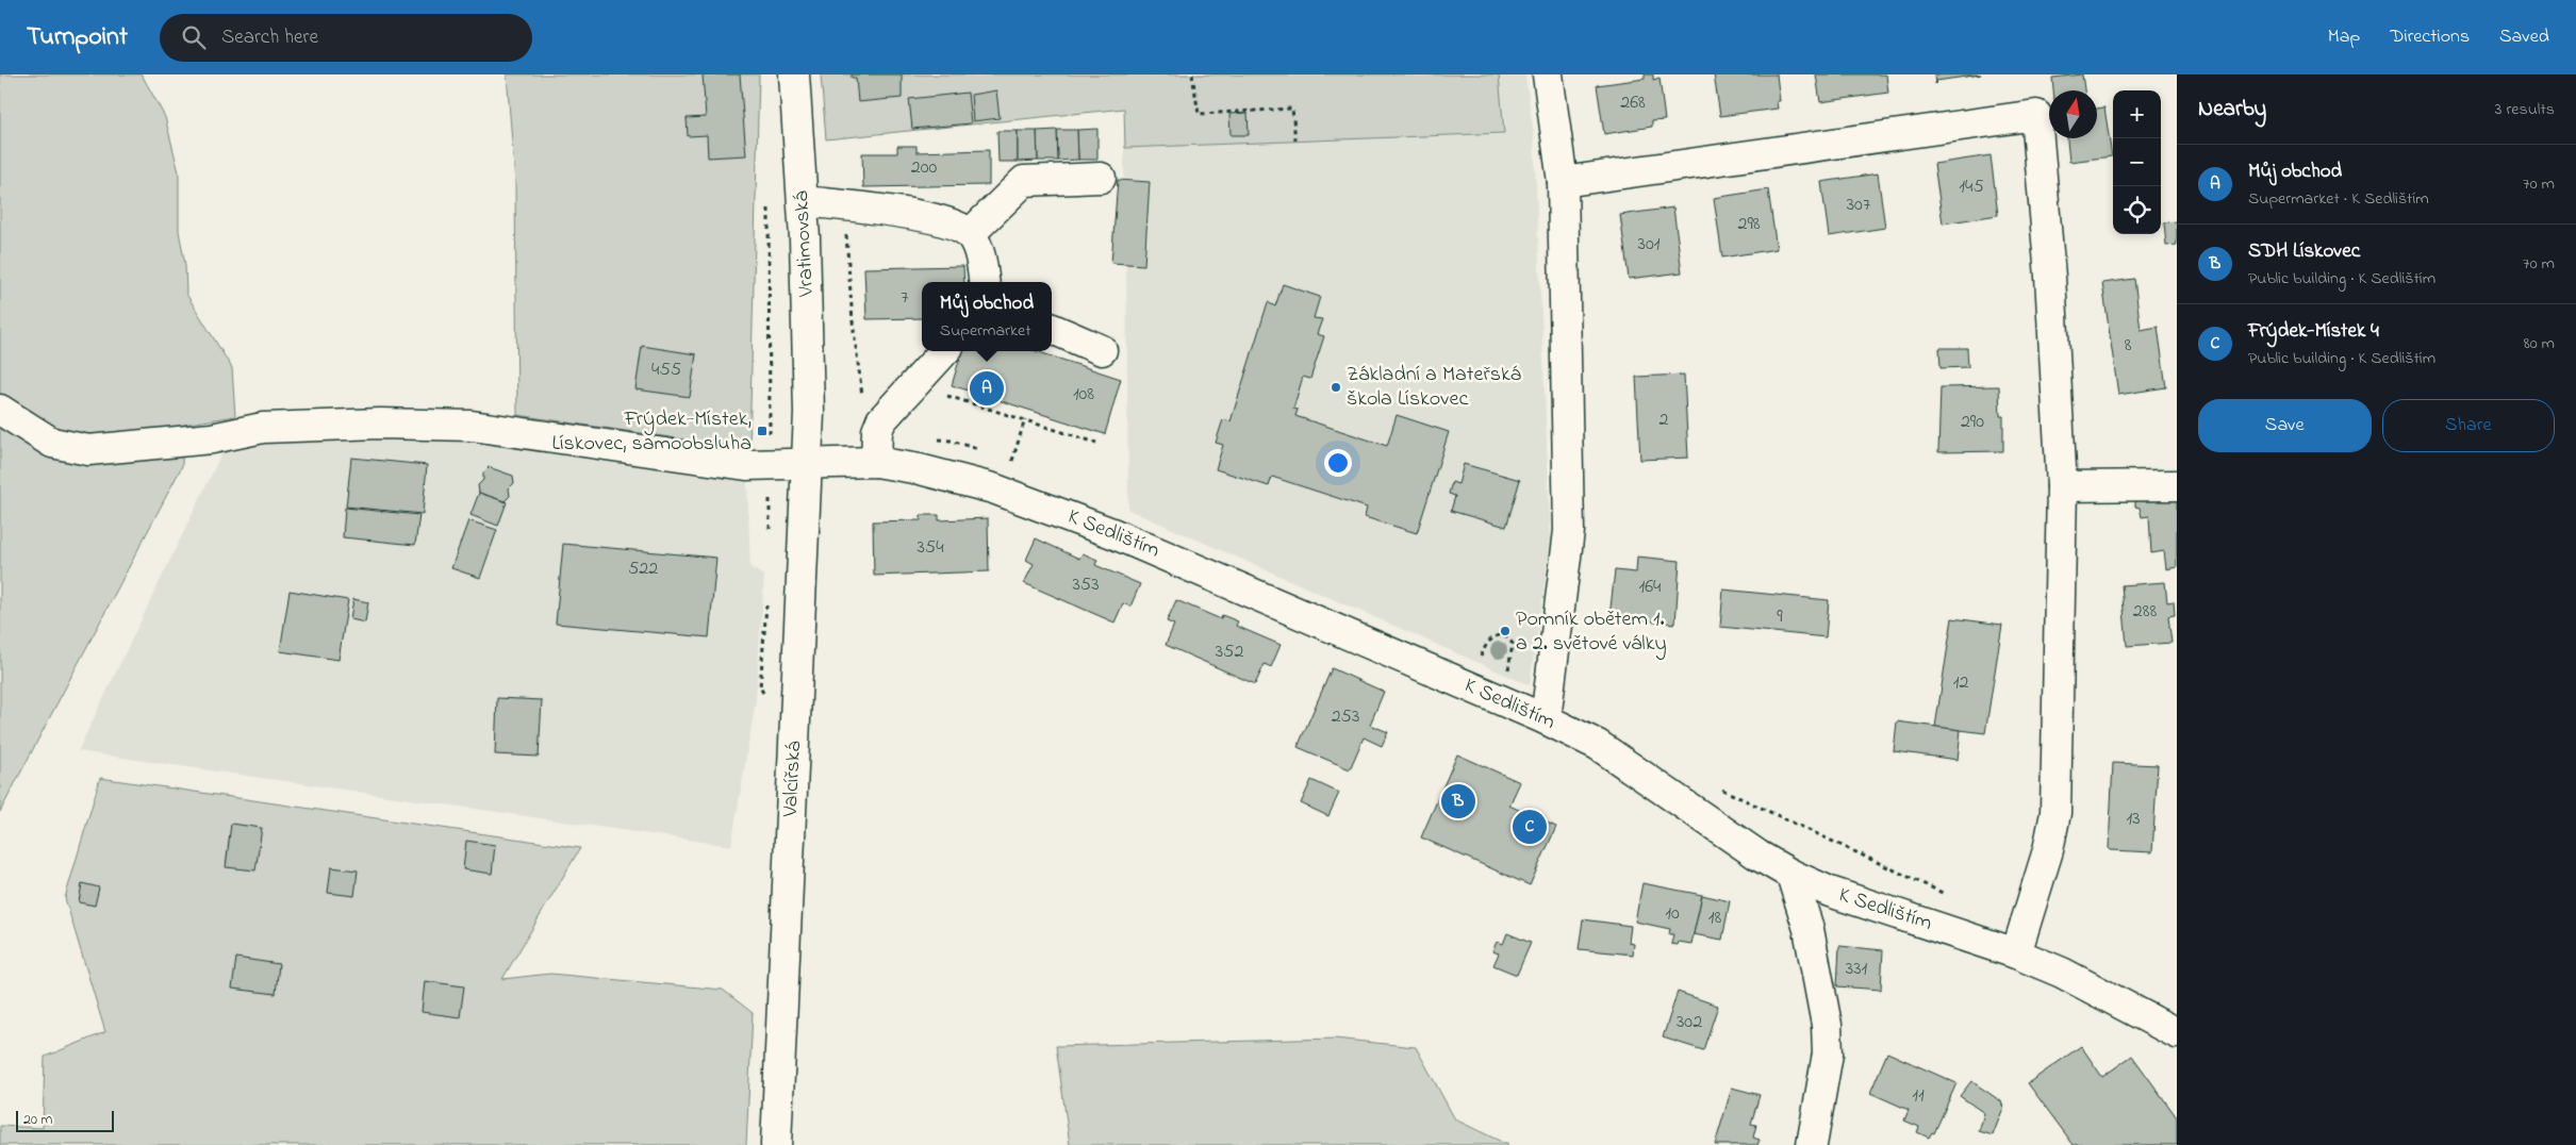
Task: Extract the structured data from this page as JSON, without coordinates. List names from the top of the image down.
{
  "streets": {
    "street": ["Vratimovská", "K Sedlištím", "Valcířská"]
  },
  "crossings": [
    ["Vratimovská", "Valcířská"],
    ["K Sedlištím", "Valcířská"]
  ],
  "places": {
    "other": ["Základní a Mateřská škola Lískovec", "Pomník obětem 1. a 2. světové války"],
    "transit": ["Frýdek-Místek, Lískovec, samoobsluha"]
  },
  "house_numbers": [
    "268",
    "200",
    "145",
    "307",
    "298",
    "301",
    "7",
    "8",
    "455",
    "108",
    "2",
    "290",
    "354",
    "522",
    "353",
    "164",
    "288",
    "9",
    "352",
    "12",
    "253",
    "13",
    "10",
    "18",
    "331",
    "302",
    "11"
  ],
  "scale_bar": "20 m",
  "north": "top",
  "page": {
    "header": "Turnpoint",
    "search": "Search here",
    "nav": ["Map", "Directions", "Saved"],
    "heading": ["Nearby", "3 results"],
    "map_buttons": ["+", "−"],
    "list": [
      {
        "mark": "A",
        "name": "Můj obchod",
        "note": "Supermarket · K Sedlištím",
        "value": "70 m"
      },
      {
        "mark": "B",
        "name": "SDH Lískovec",
        "note": "Public building · K Sedlištím",
        "value": "70 m"
      },
      {
        "mark": "C",
        "name": "Frýdek-Místek 4",
        "note": "Public building · K Sedlištím",
        "value": "80 m"
      }
    ],
    "popup": ["Můj obchod", "Supermarket"],
    "pins": ["A", "B", "C"],
    "buttons": ["Save", "Share"],
    "scale": "20 m"
  }
}
